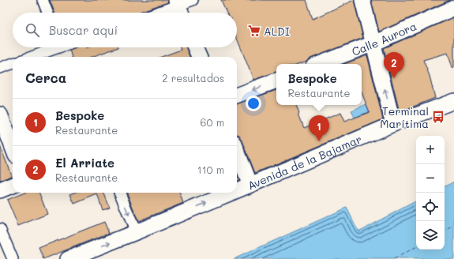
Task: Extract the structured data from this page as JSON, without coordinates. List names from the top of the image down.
{
  "streets": {
    "street": ["Calle Aurora", "Avenida de la Bajamar"]
  },
  "one_way": ["Avenida de la Bajamar"],
  "places": {
    "supermarket": ["ALDI"],
    "bus stop": ["Terminal Marítima"]
  },
  "page": {
    "search": "Buscar aquí",
    "pins": ["2", "1"],
    "heading": ["Cerca", "2 resultados"],
    "popup": ["Bespoke", "Restaurante"],
    "list": [
      {
        "mark": "1",
        "name": "Bespoke",
        "note": "Restaurante",
        "value": "60 m"
      },
      {
        "mark": "2",
        "name": "El Arriate",
        "note": "Restaurante",
        "value": "110 m"
      }
    ],
    "map_buttons": ["+", "−"]
  }
}
